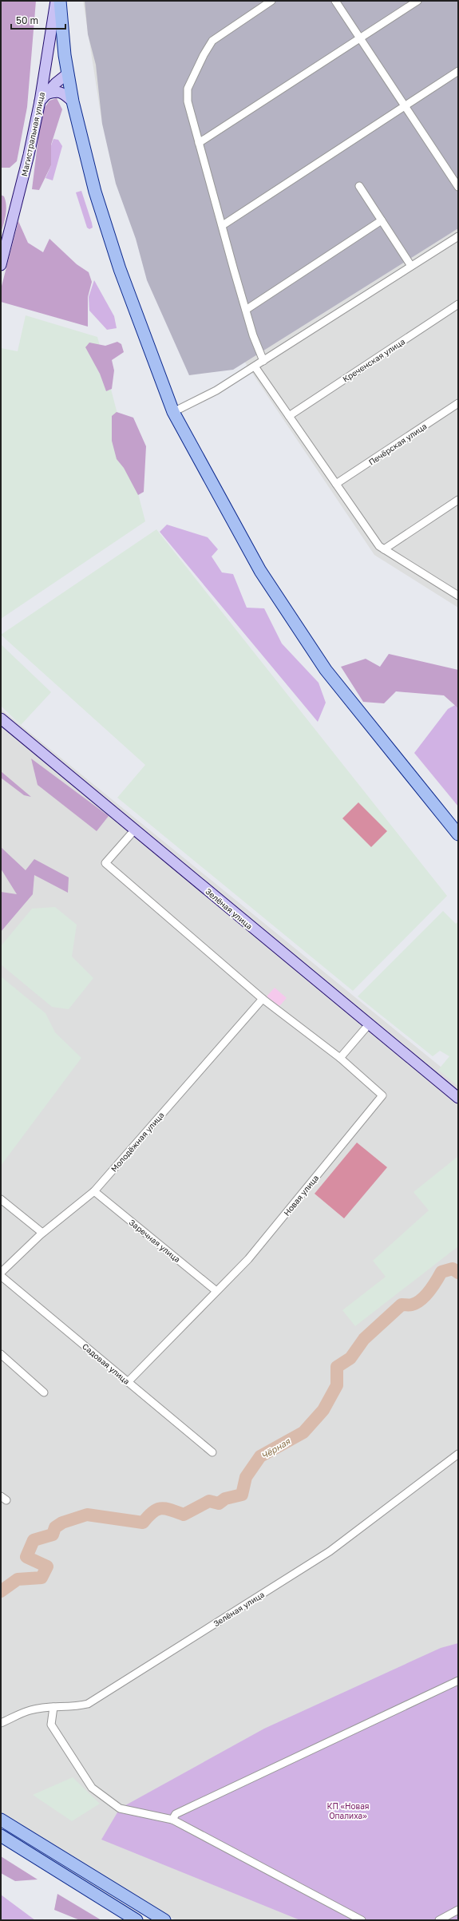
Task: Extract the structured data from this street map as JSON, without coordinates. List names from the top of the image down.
{
  "streets": {
    "street": [
      "Магистральная улица",
      "Креченская улица",
      "Печёрская улица",
      "Зелёная улица",
      "Молодёжная улица",
      "Новая улица",
      "Заречная улица",
      "Садовая улица"
    ]
  },
  "crossings": [
    ["Молодёжная улица", "Заречная улица"],
    ["Новая улица", "Заречная улица"],
    ["Новая улица", "Садовая улица"]
  ],
  "water": ["Чёрная"],
  "parks": ["КП «Новая Опалиха»"],
  "scale_bar": "50 m"
}
